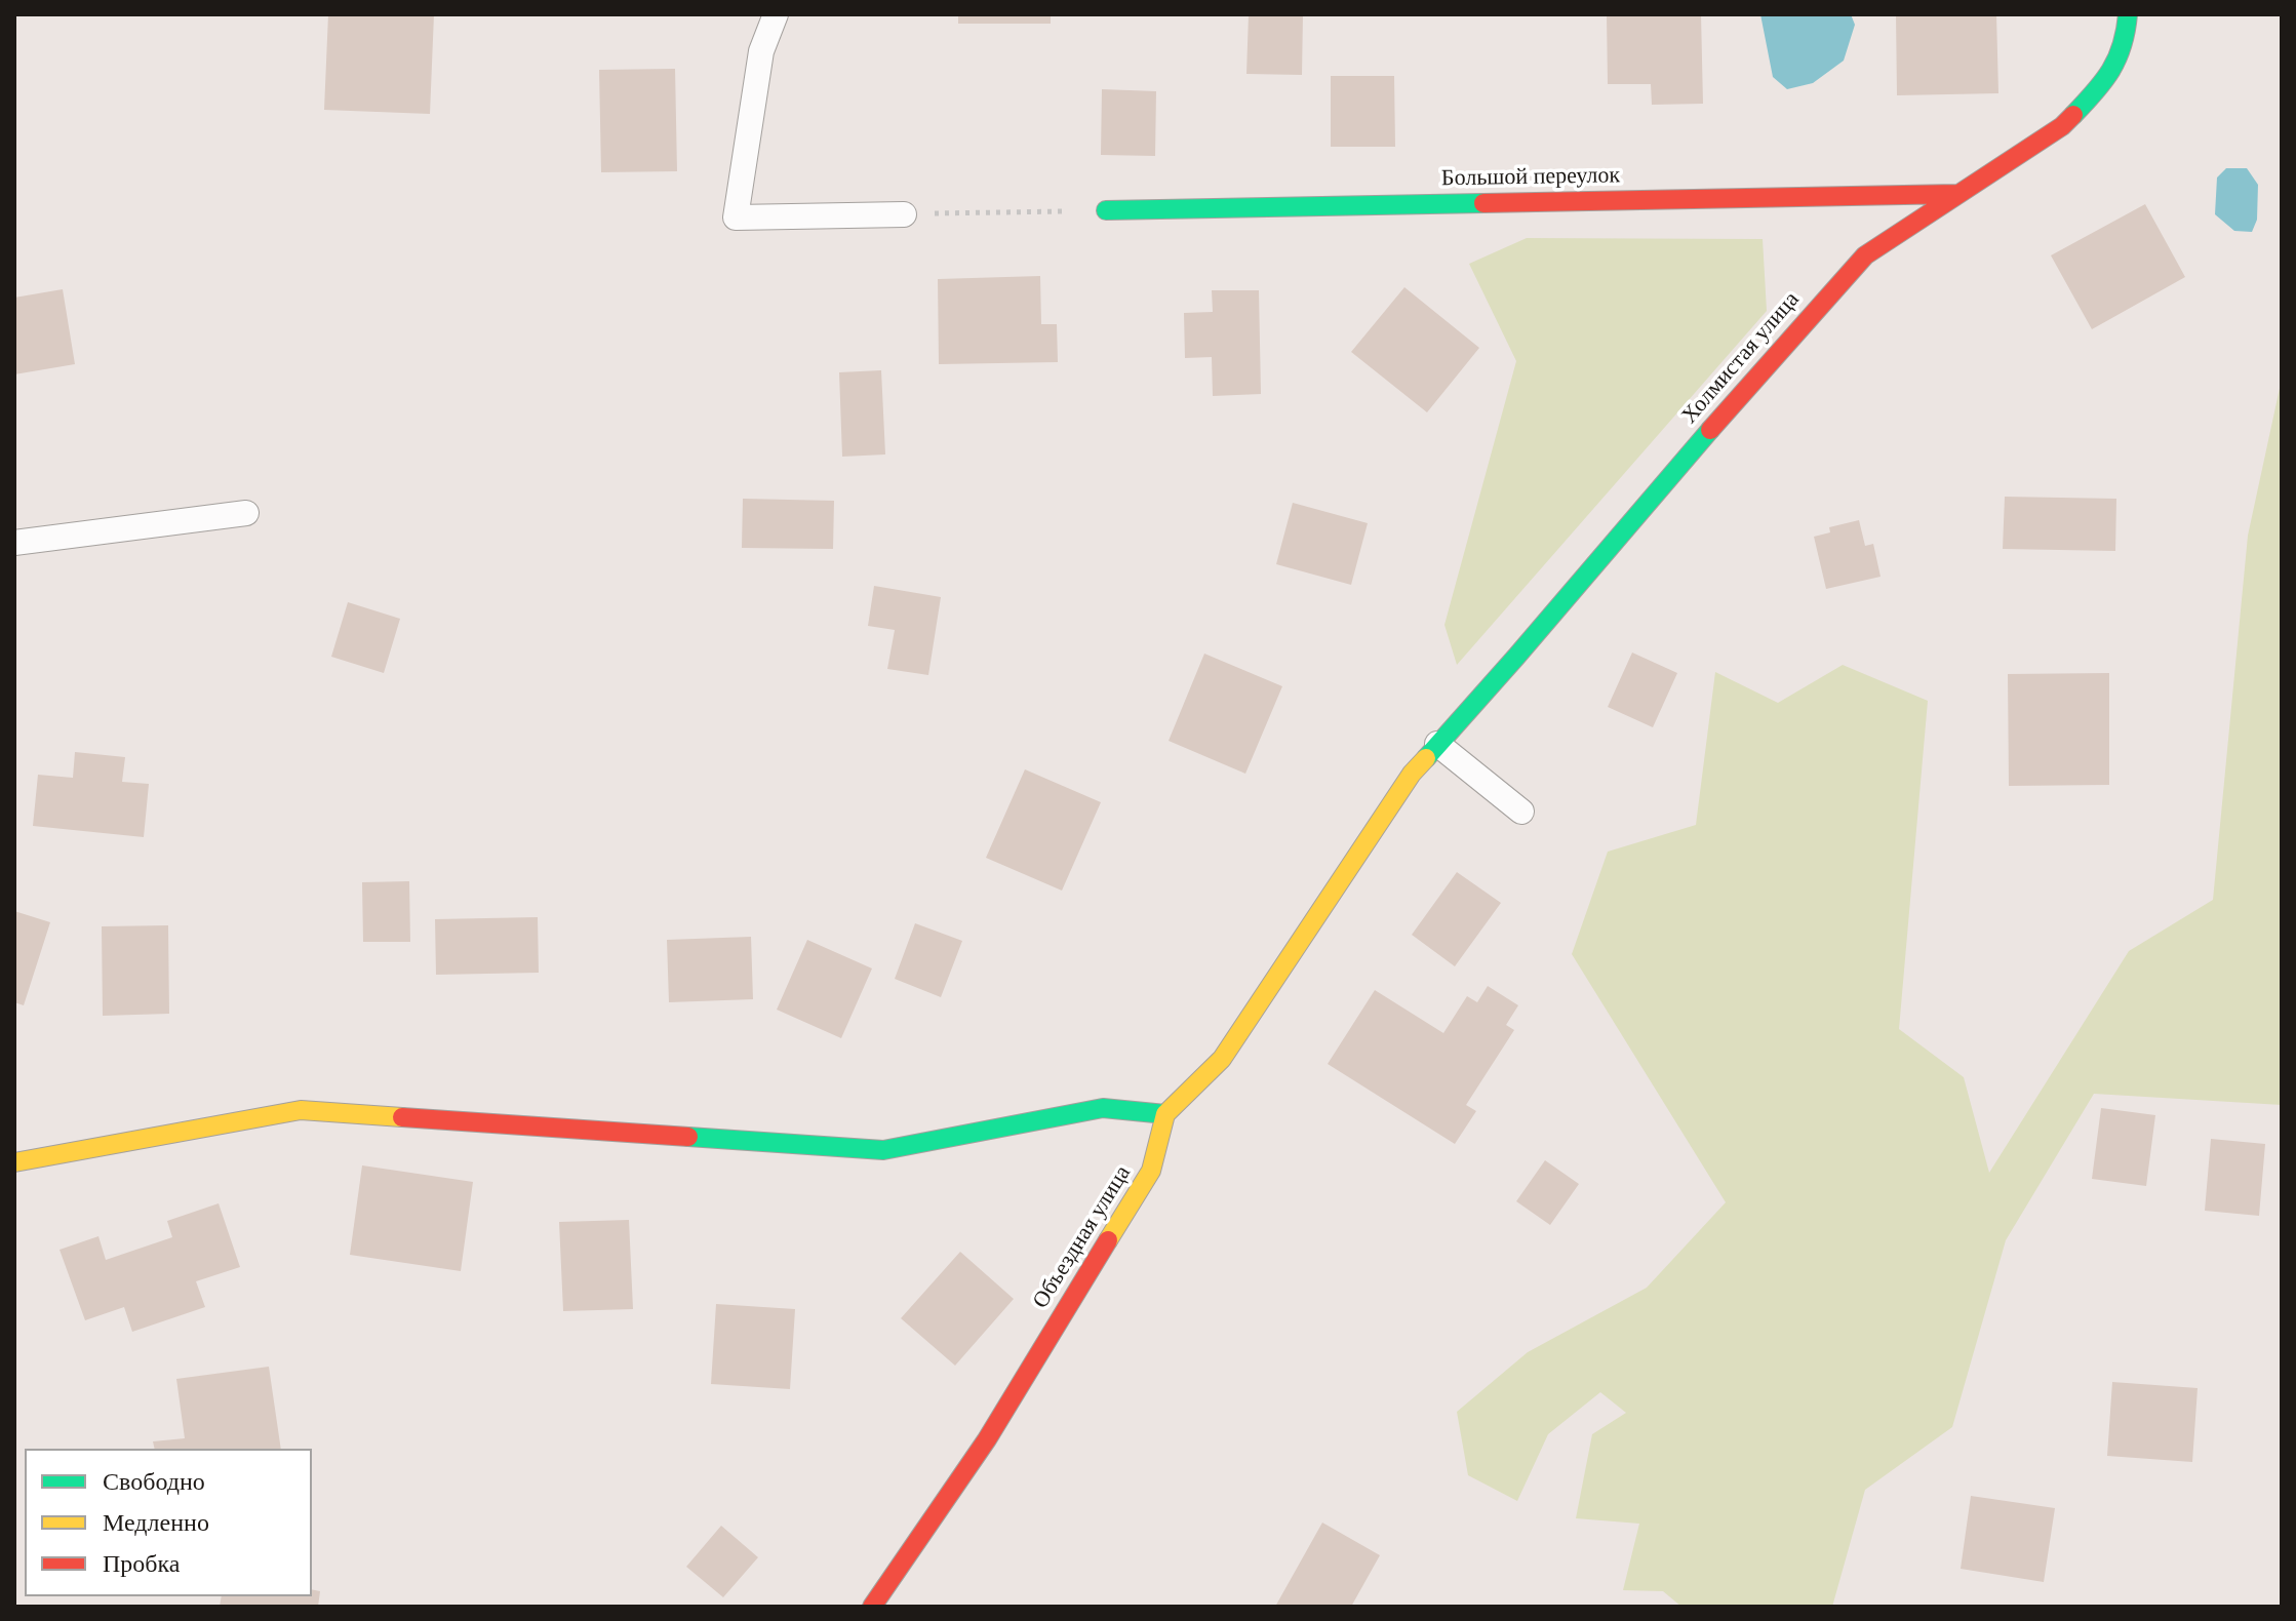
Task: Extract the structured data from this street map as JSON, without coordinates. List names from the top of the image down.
{
  "streets": {
    "street": ["Большой переулок", "Холмистая улица", "Объездная улица"]
  },
  "crossings": [
    ["Большой переулок", "Холмистая улица"],
    ["Холмистая улица", "Объездная улица"]
  ],
  "legend": ["Свободно", "Медленно", "Пробка"]
}
